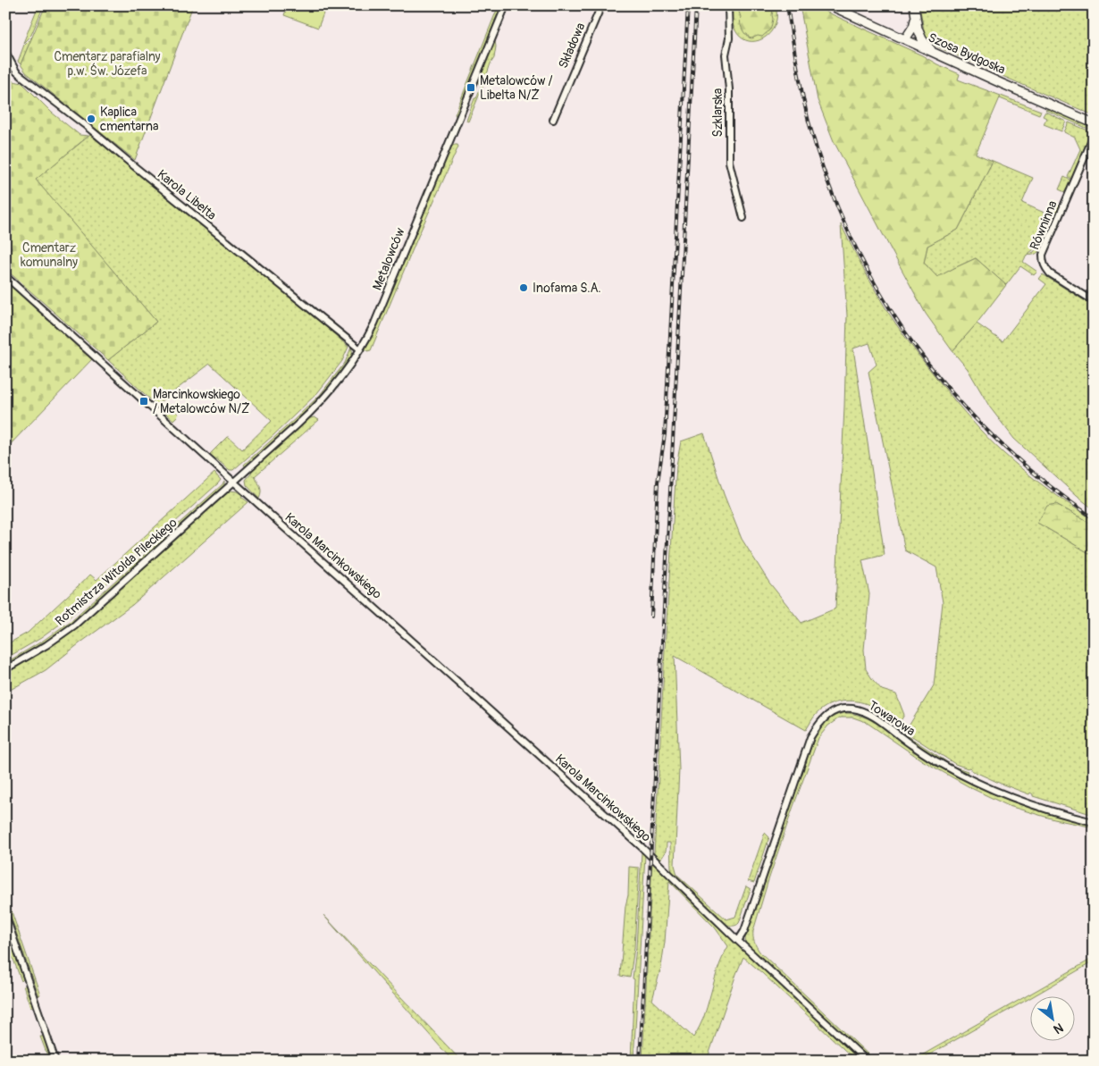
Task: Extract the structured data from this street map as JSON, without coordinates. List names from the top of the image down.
{
  "streets": {
    "main road": ["Szosa Bydgoska"],
    "street": [
      "Składowa",
      "Szklarska",
      "Karola Libelta",
      "Równinna",
      "Metalowców",
      "Karola Marcinkowskiego",
      "Rotmistrza Witolda Pileckiego",
      "Towarowa"
    ]
  },
  "crossings": [
    ["Karola Libelta", "Metalowców"],
    ["Metalowców", "Karola Marcinkowskiego"],
    ["Metalowców", "Rotmistrza Witolda Pileckiego"],
    ["Karola Marcinkowskiego", "Rotmistrza Witolda Pileckiego"],
    ["Karola Marcinkowskiego", "Towarowa"]
  ],
  "parks": ["Cmentarz parafialny p.w. Św. Józefa", "Cmentarz komunalny"],
  "places": {
    "transit": ["Metalowców / Libelta N/Ż", "Marcinkowskiego / Metalowców N/Ż"],
    "other": ["Kaplica cmentarna", "Inofama S.A."]
  },
  "north": "bottom right"
}
